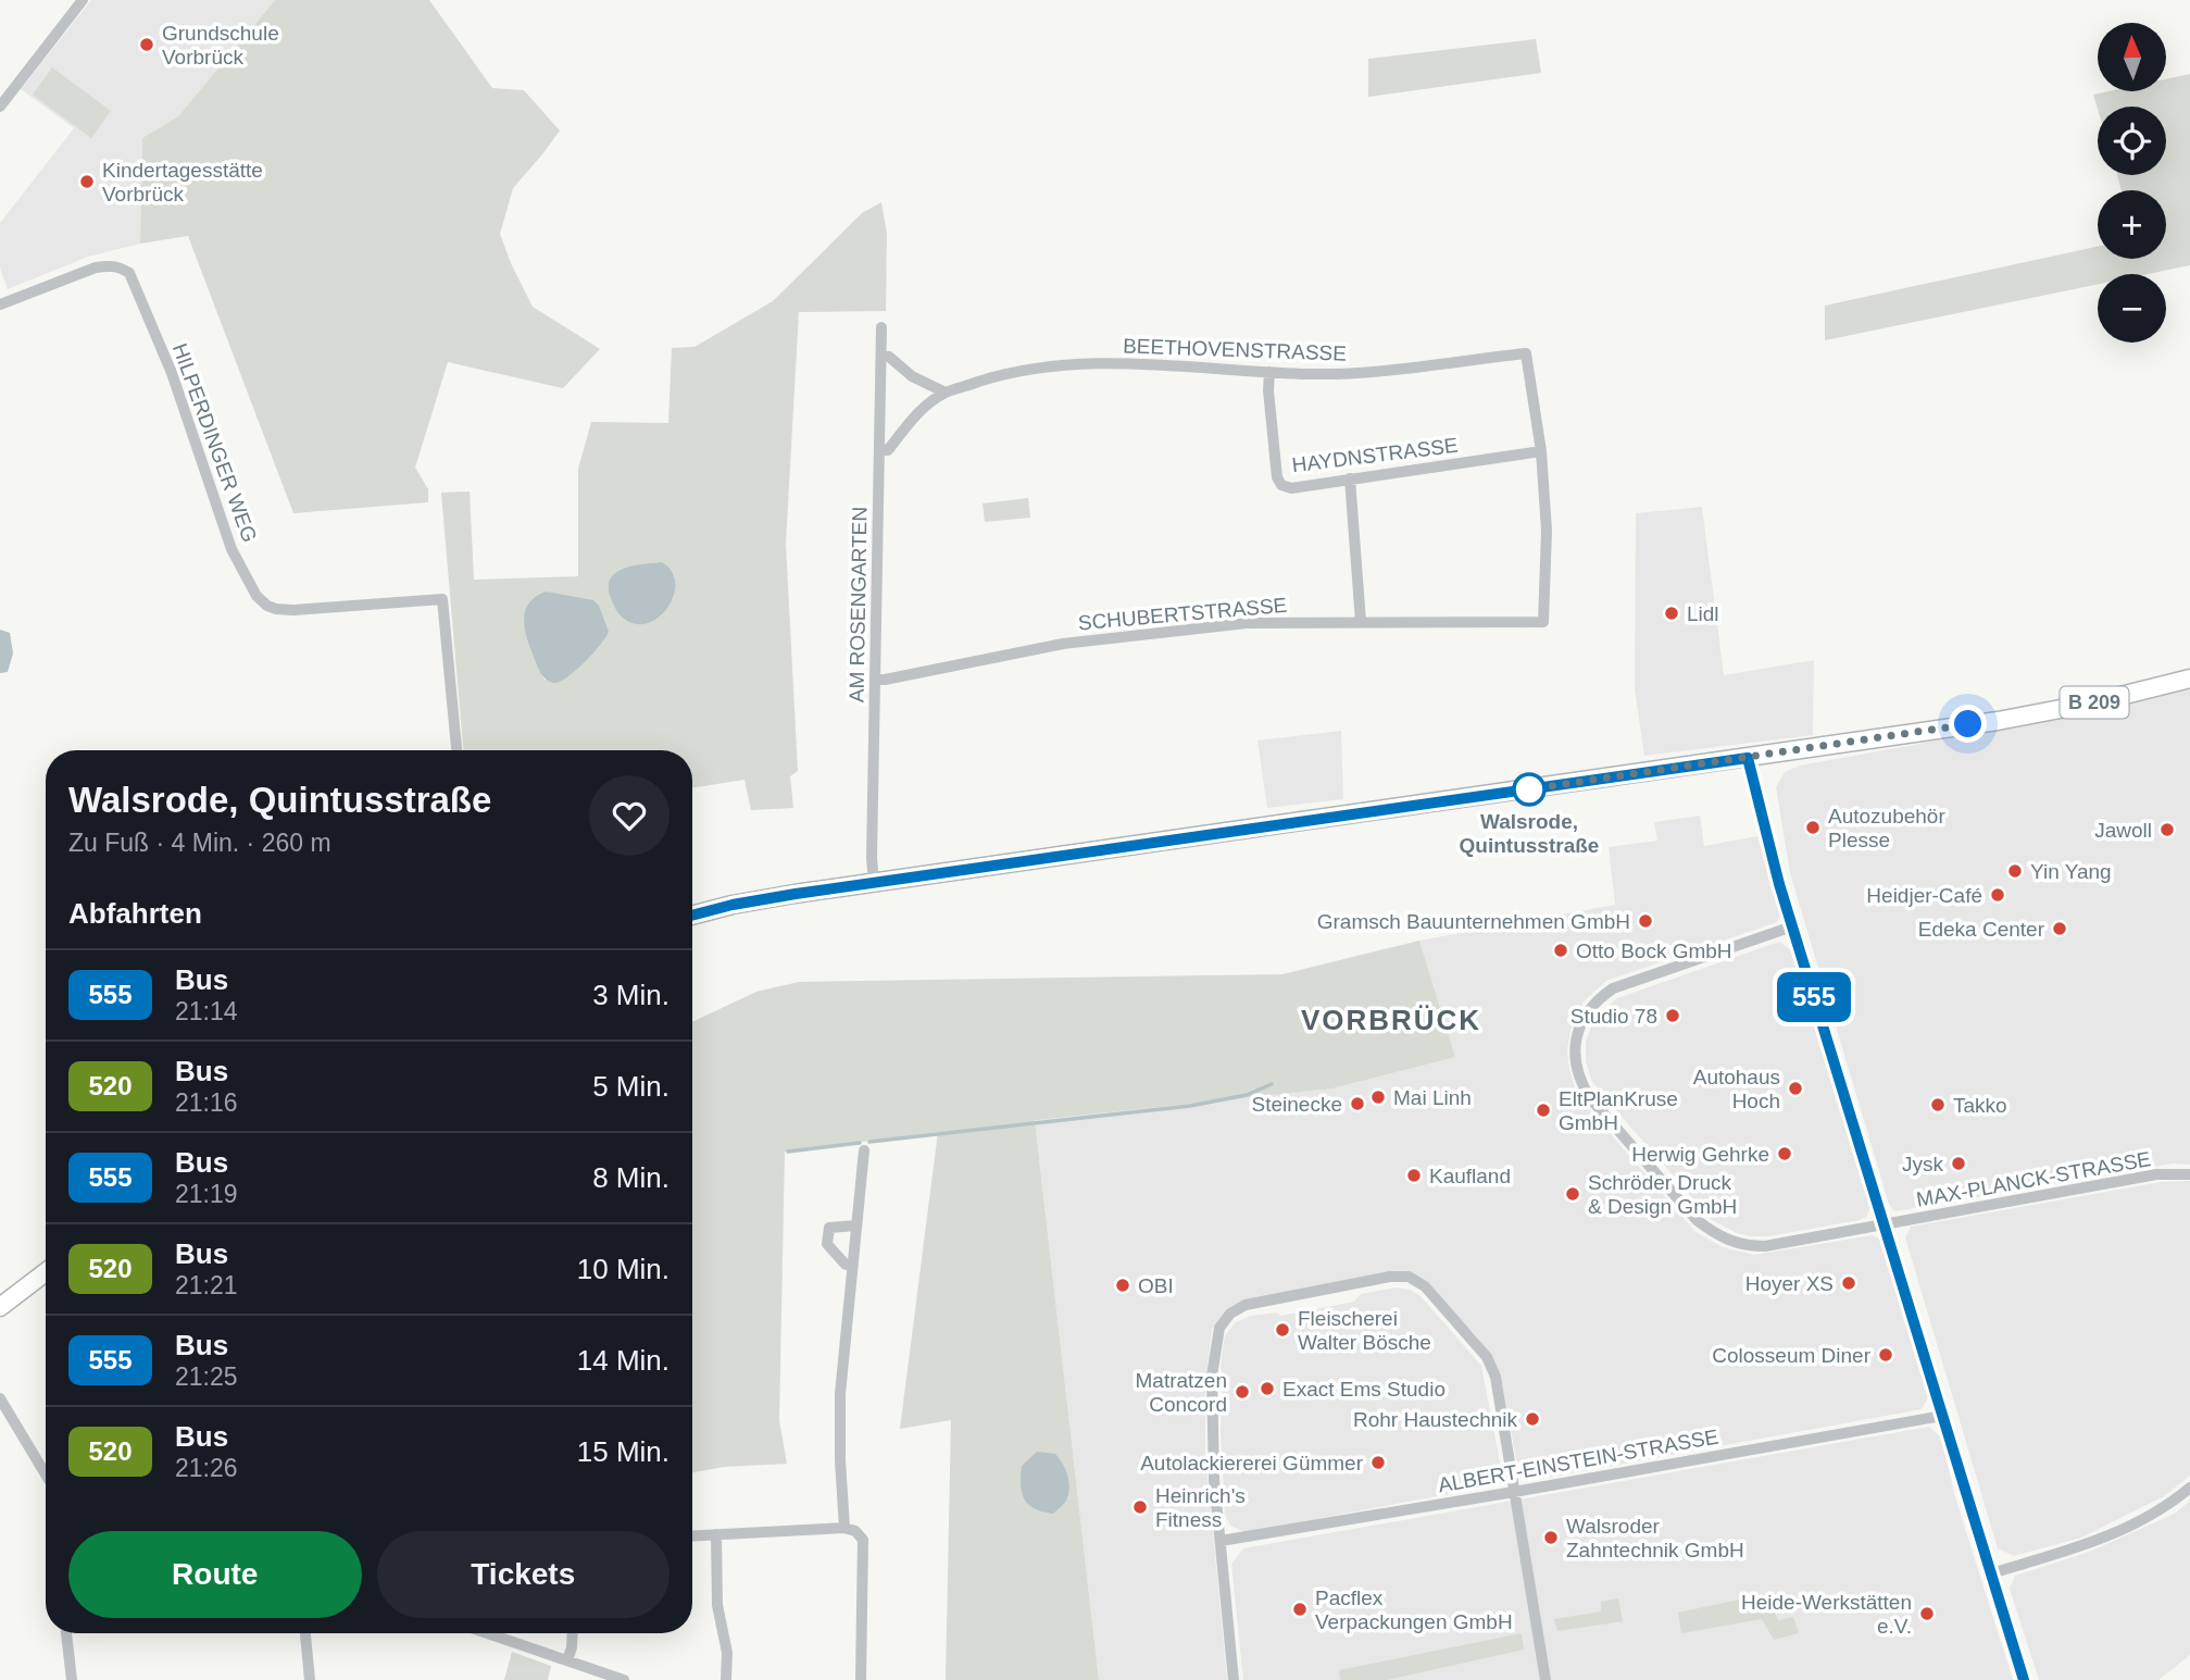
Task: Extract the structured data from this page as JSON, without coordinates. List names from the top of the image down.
{
  "streets": {
    "main road": ["B 209"],
    "street": [
      "BEETHOVENSTRASSE",
      "HILPERDINGER WEG",
      "HAYDNSTRASSE",
      "AM ROSENGARTEN",
      "SCHUBERTSTRASSE",
      "MAX-PLANCK-STRASSE",
      "ALBERT-EINSTEIN-STRASSE"
    ]
  },
  "crossings": [
    ["BEETHOVENSTRASSE", "HAYDNSTRASSE"],
    ["BEETHOVENSTRASSE", "AM ROSENGARTEN"],
    ["BEETHOVENSTRASSE", "SCHUBERTSTRASSE"],
    ["HAYDNSTRASSE", "SCHUBERTSTRASSE"],
    ["AM ROSENGARTEN", "SCHUBERTSTRASSE"],
    ["AM ROSENGARTEN", "B 209"]
  ],
  "districts": ["VORBRÜCK"],
  "places": [
    "Grundschule Vorbrück",
    "Kindertagesstätte Vorbrück",
    "Lidl",
    "Walsrode, Quintusstraße",
    "Autozubehör Plesse",
    "Jawoll",
    "Yin Yang",
    "Heidjer-Café",
    "Gramsch Bauunternehmen GmbH",
    "Edeka Center",
    "Otto Bock GmbH",
    "Studio 78",
    "Autohaus Hoch",
    "Mai Linh",
    "Steinecke",
    "Takko",
    "EltPlanKruse GmbH",
    "Herwig Gehrke",
    "Jysk",
    "Kaufland",
    "Schröder Druck & Design GmbH",
    "Hoyer XS",
    "OBI",
    "Fleischerei Walter Bösche",
    "Colosseum Diner",
    "Exact Ems Studio",
    "Matratzen Concord",
    "Rohr Haustechnik",
    "Autolackiererei Gümmer",
    "Heinrich's Fitness",
    "Walsroder Zahntechnik GmbH",
    "Pacflex Verpackungen GmbH",
    "Heide-Werkstätten e.V."
  ],
  "lines": ["bus line 555"],
  "north": "top",
  "page": {
    "on_map": "555",
    "map_buttons": ["+", "−"],
    "heading": [
      ["Walsrode, Quintusstraße", "Zu Fuß · 4 Min. · 260 m"],
      "Abfahrten"
    ],
    "list": [
      {
        "mark": "555",
        "name": "Bus",
        "note": "21:14",
        "value": "3 Min."
      },
      {
        "mark": "520",
        "name": "Bus",
        "note": "21:16",
        "value": "5 Min."
      },
      {
        "mark": "555",
        "name": "Bus",
        "note": "21:19",
        "value": "8 Min."
      },
      {
        "mark": "520",
        "name": "Bus",
        "note": "21:21",
        "value": "10 Min."
      },
      {
        "mark": "555",
        "name": "Bus",
        "note": "21:25",
        "value": "14 Min."
      },
      {
        "mark": "520",
        "name": "Bus",
        "note": "21:26",
        "value": "15 Min."
      }
    ],
    "buttons": ["Route", "Tickets"]
  }
}
